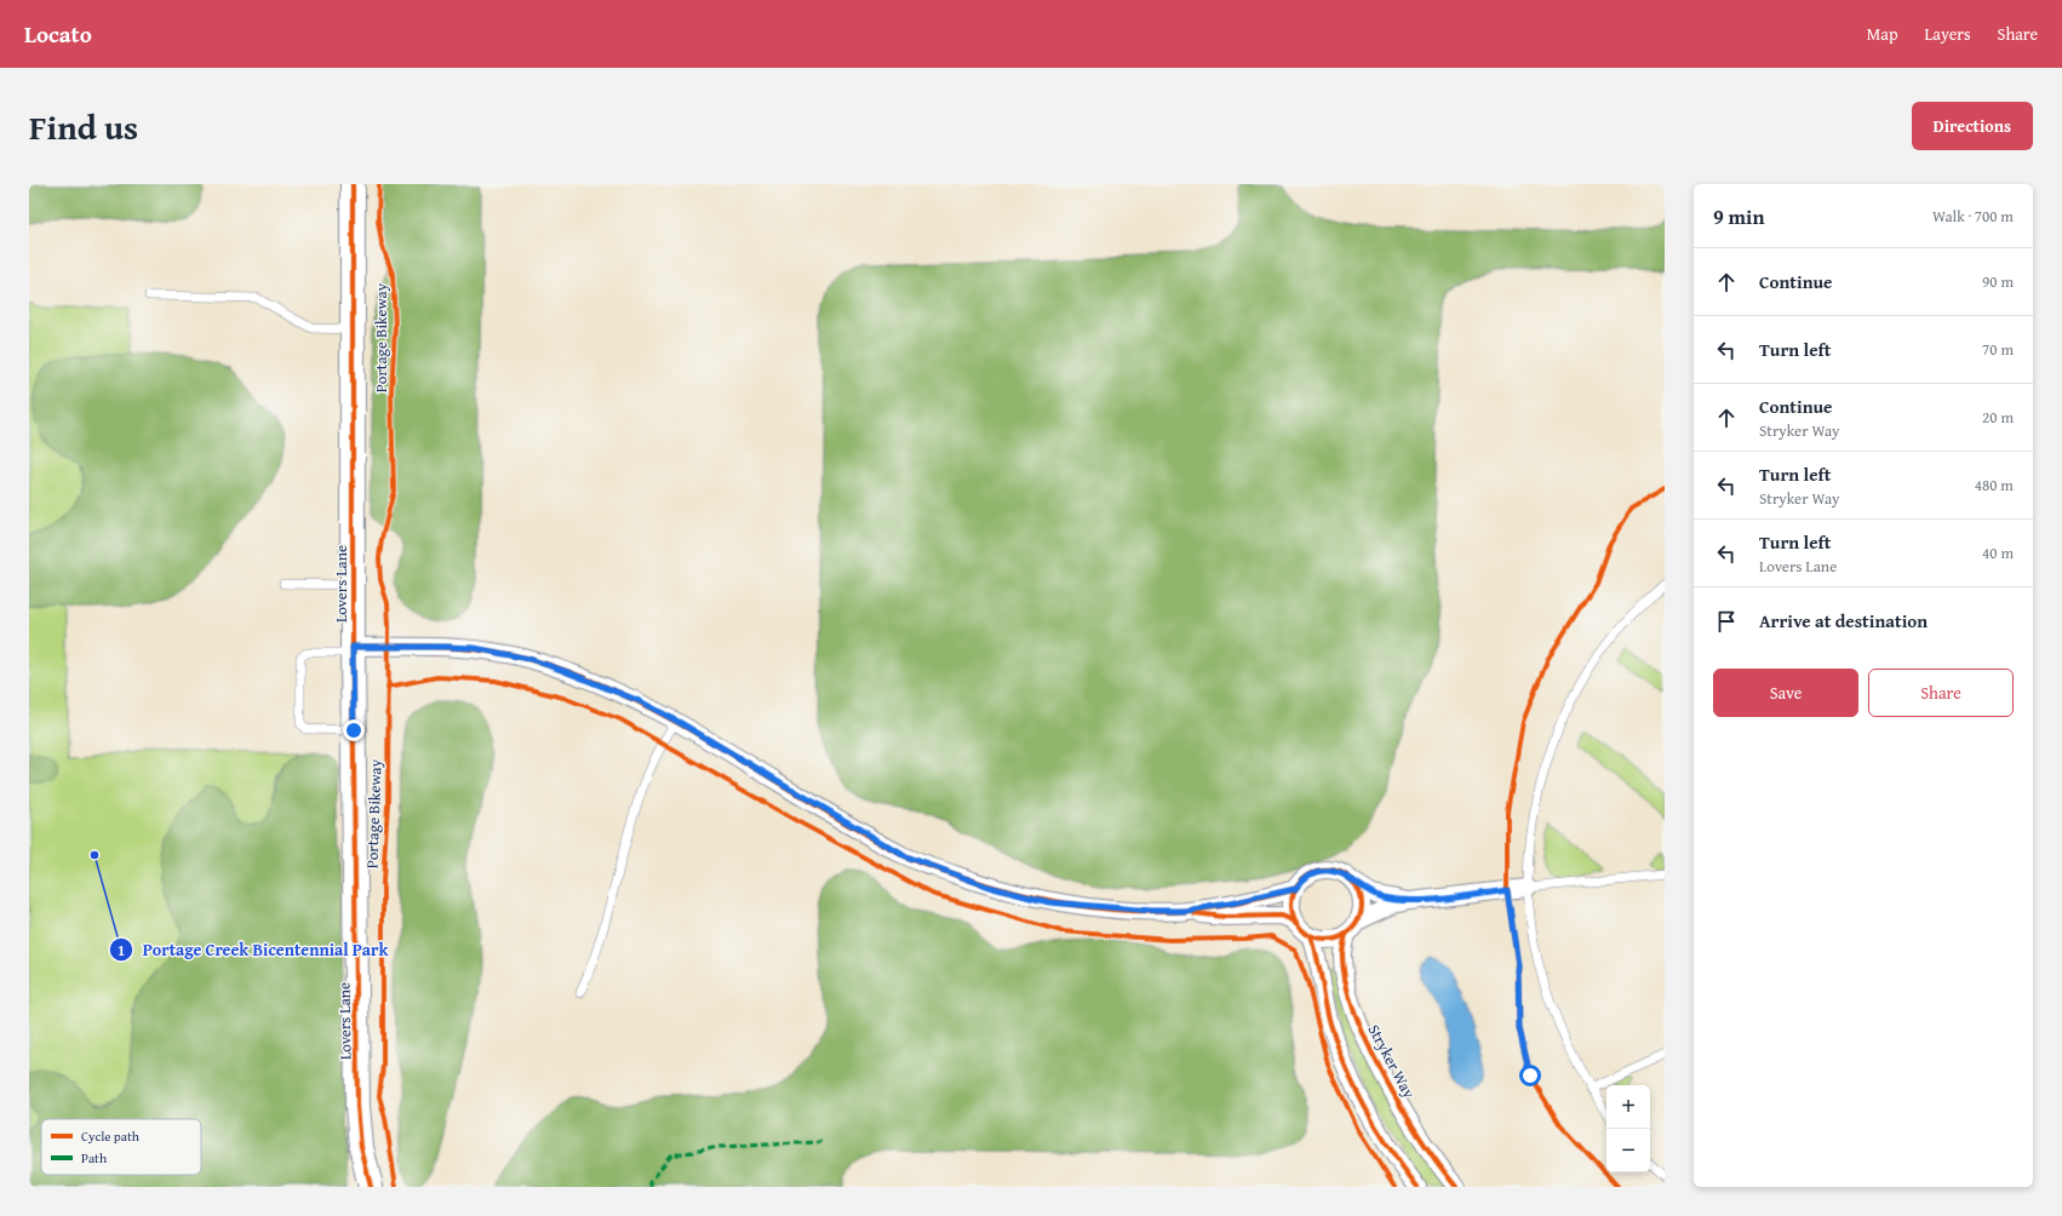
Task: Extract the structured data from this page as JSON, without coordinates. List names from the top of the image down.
{
  "streets": {
    "street": ["Lovers Lane", "Stryker Way"],
    "cycle path": ["Portage Bikeway"]
  },
  "places": ["Portage Creek Bicentennial Park"],
  "legend": ["Cycle path", "Path"],
  "page": {
    "header": "Locato",
    "nav": ["Map", "Layers", "Share"],
    "title": "Find us",
    "buttons": [
      "Directions",
      ["Save", "Share"]
    ],
    "heading": ["9 min", "Walk · 700 m"],
    "list": [
      ["Continue", "90 m"],
      ["Turn left", "70 m"],
      ["Continue", "Stryker Way", "20 m"],
      ["Turn left", "Stryker Way", "480 m"],
      ["Turn left", "Lovers Lane", "40 m"],
      "Arrive at destination"
    ],
    "map_buttons": ["+", "−"]
  }
}
